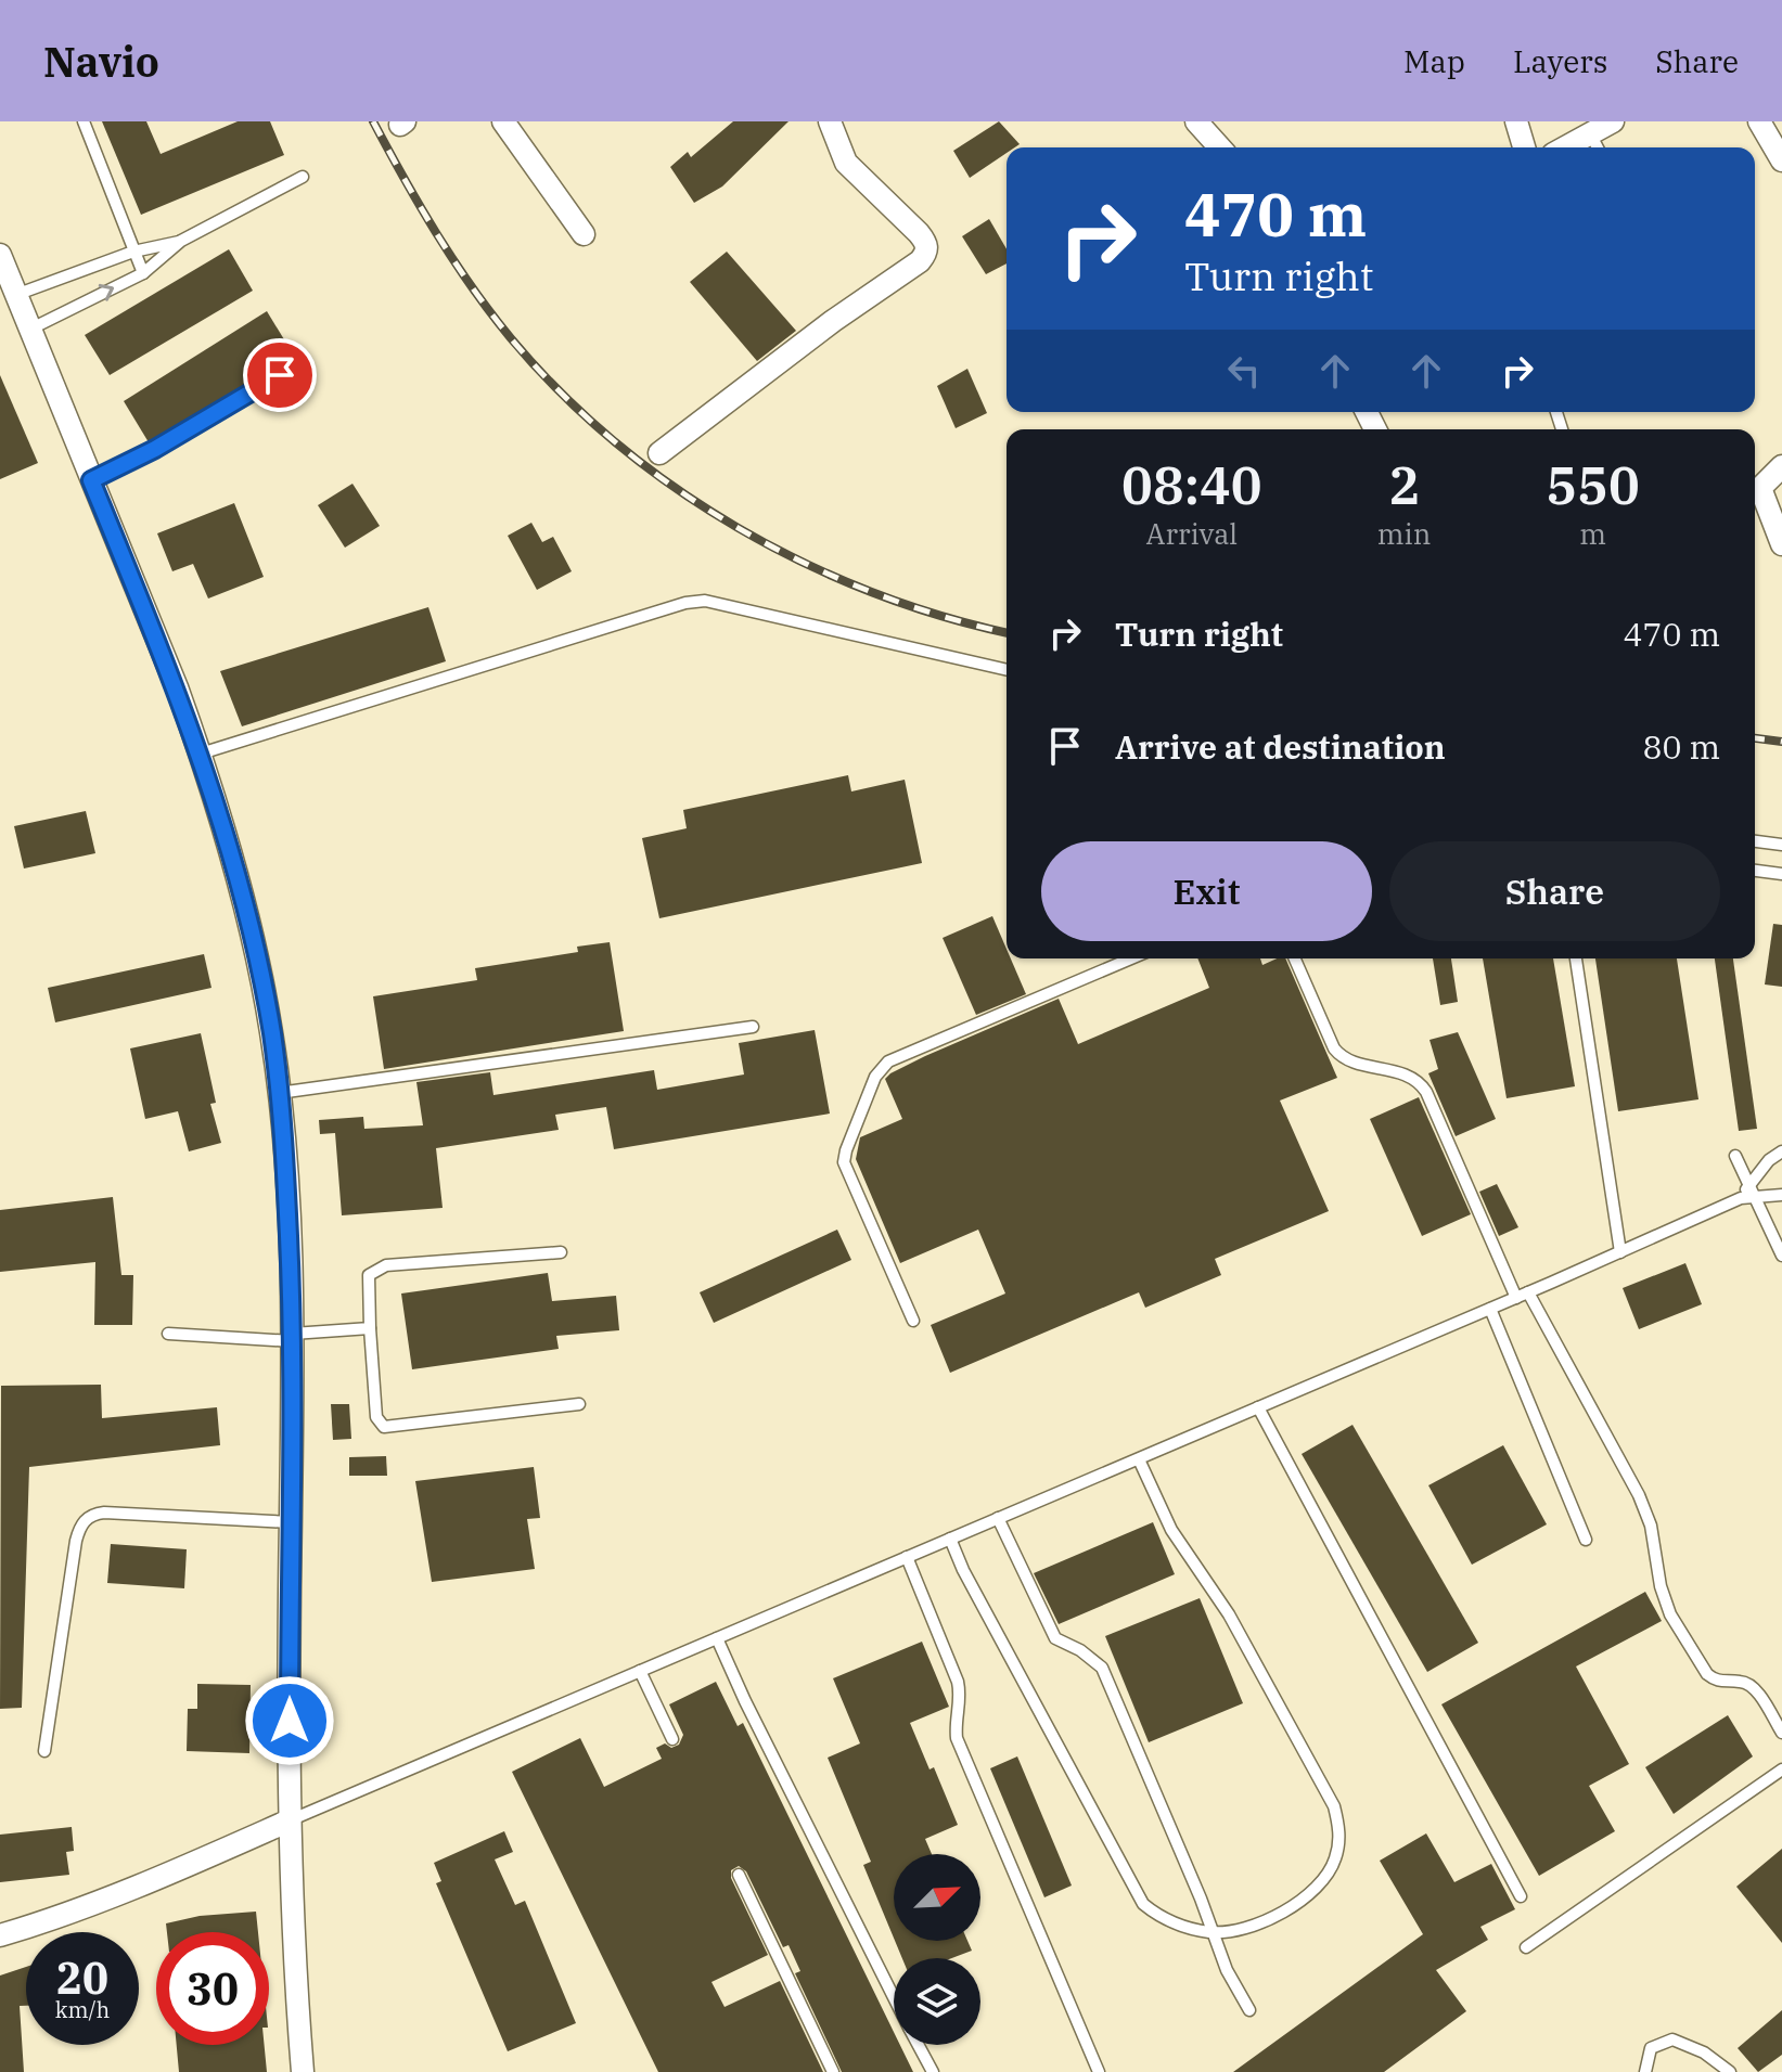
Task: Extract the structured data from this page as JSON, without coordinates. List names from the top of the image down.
{
  "north": "top right",
  "page": {
    "header": "Navio",
    "nav": ["Map", "Layers", "Share"],
    "turn": ["470 m", "Turn right"],
    "eta": [
      "08:40",
      "Arrival",
      "2",
      "min",
      "550",
      "m"
    ],
    "list": [
      {
        "name": "Turn right",
        "value": "470 m"
      },
      {
        "name": "Arrive at destination",
        "value": "80 m"
      }
    ],
    "buttons": ["Exit", "Share"],
    "speed": "20 km/h",
    "limit": "30"
  }
}
